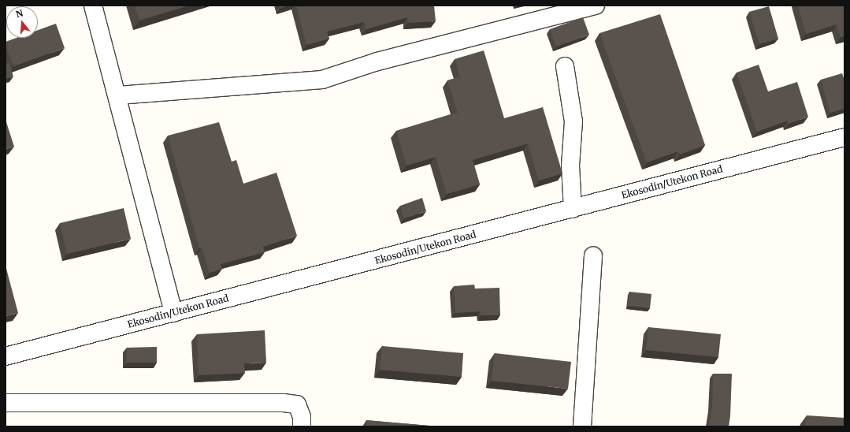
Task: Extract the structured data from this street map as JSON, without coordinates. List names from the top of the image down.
{
  "streets": {
    "street": ["Ekosodin/Utekon Road"]
  },
  "north": "top"
}
